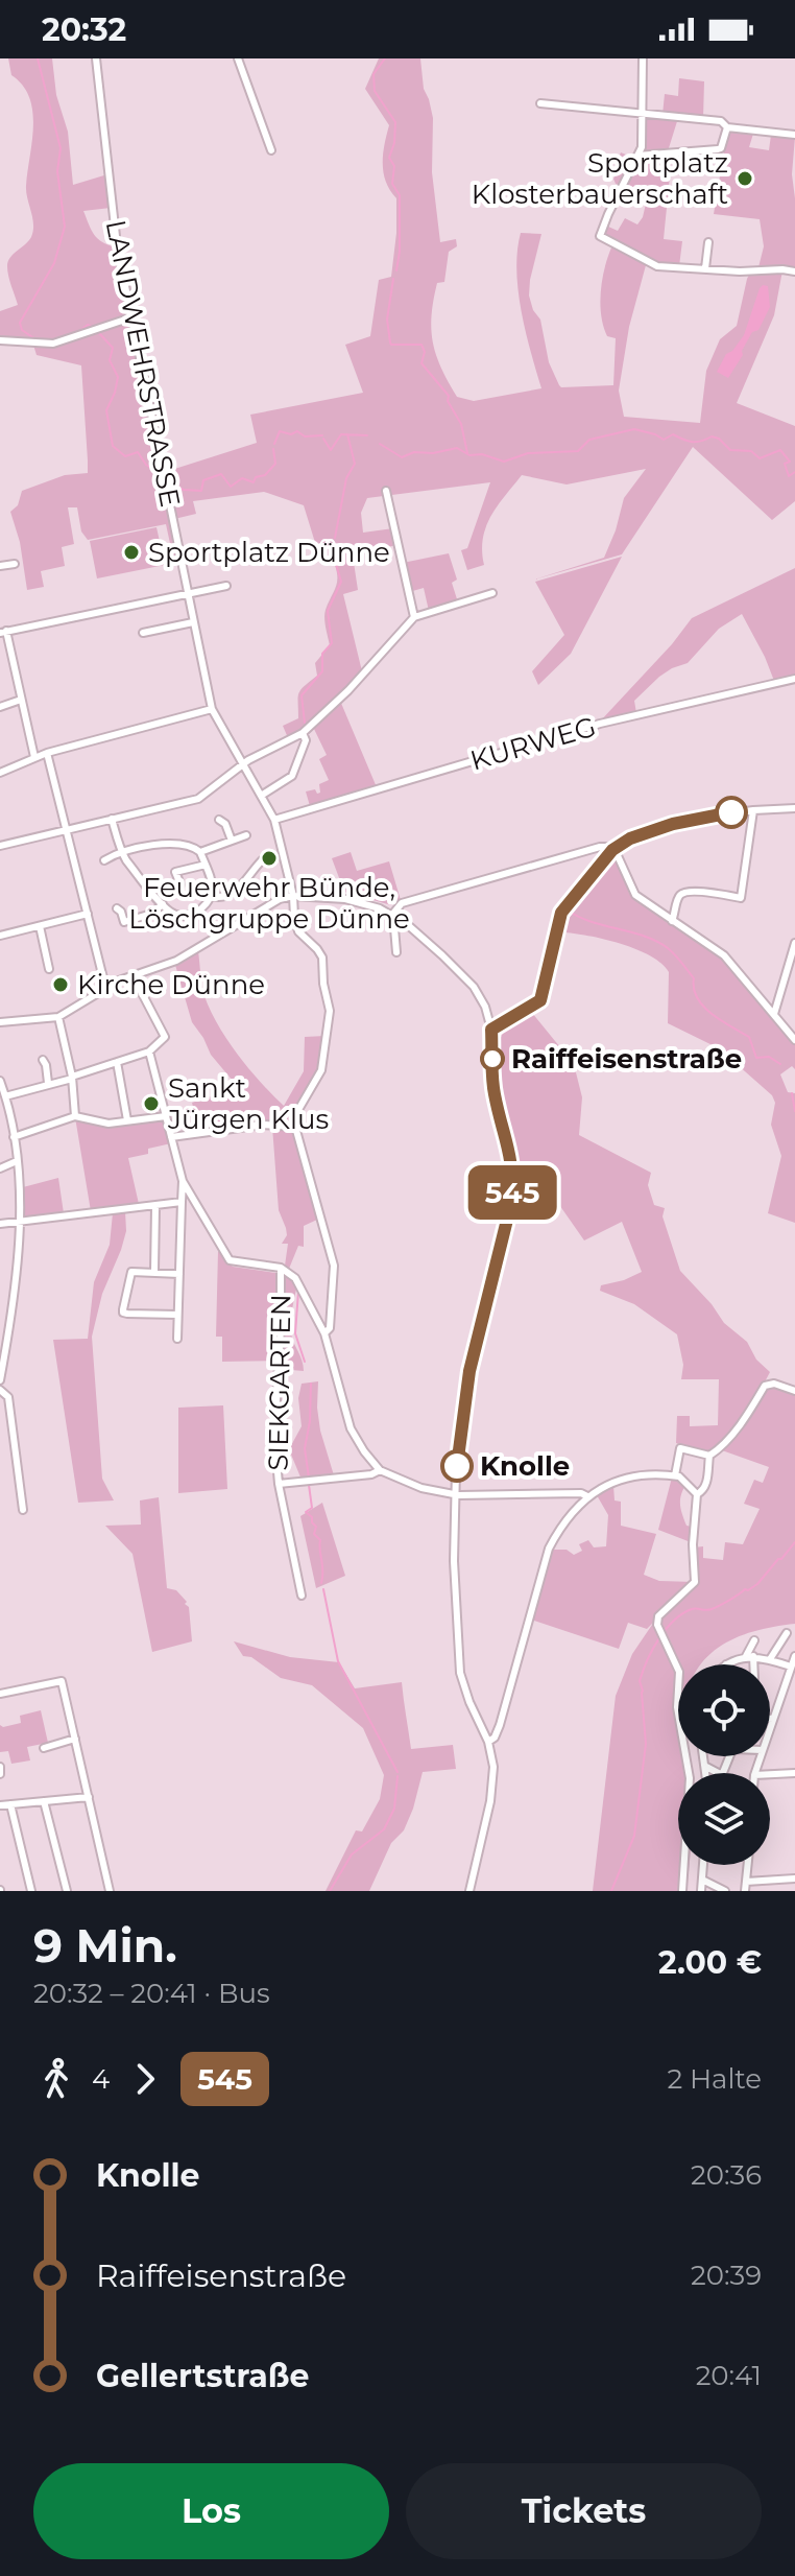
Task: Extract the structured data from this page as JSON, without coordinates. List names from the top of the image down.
{
  "streets": {
    "street": ["LANDWEHRSTRASSE", "KURWEG", "SIEKGARTEN"]
  },
  "crossings": [
    ["LANDWEHRSTRASSE", "KURWEG"]
  ],
  "places": [
    "Sportplatz Klosterbauerschaft",
    "Sportplatz Dünne",
    "Feuerwehr Bünde, Löschgruppe Dünne",
    "Kirche Dünne",
    "Raiffeisenstraße",
    "Sankt Jürgen Klus",
    "Knolle"
  ],
  "lines": ["bus line 545"],
  "page": {
    "status": "20:32",
    "on_map": "545",
    "heading": ["9 Min.", "20:32 – 20:41 · Bus", "2.00 €"],
    "legs": ["4", "545", "2 Halte"],
    "list": [
      {
        "name": "Knolle",
        "value": "20:36"
      },
      {
        "name": "Raiffeisenstraße",
        "value": "20:39"
      },
      {
        "name": "Gellertstraße",
        "value": "20:41"
      }
    ],
    "buttons": ["Los", "Tickets"]
  }
}
